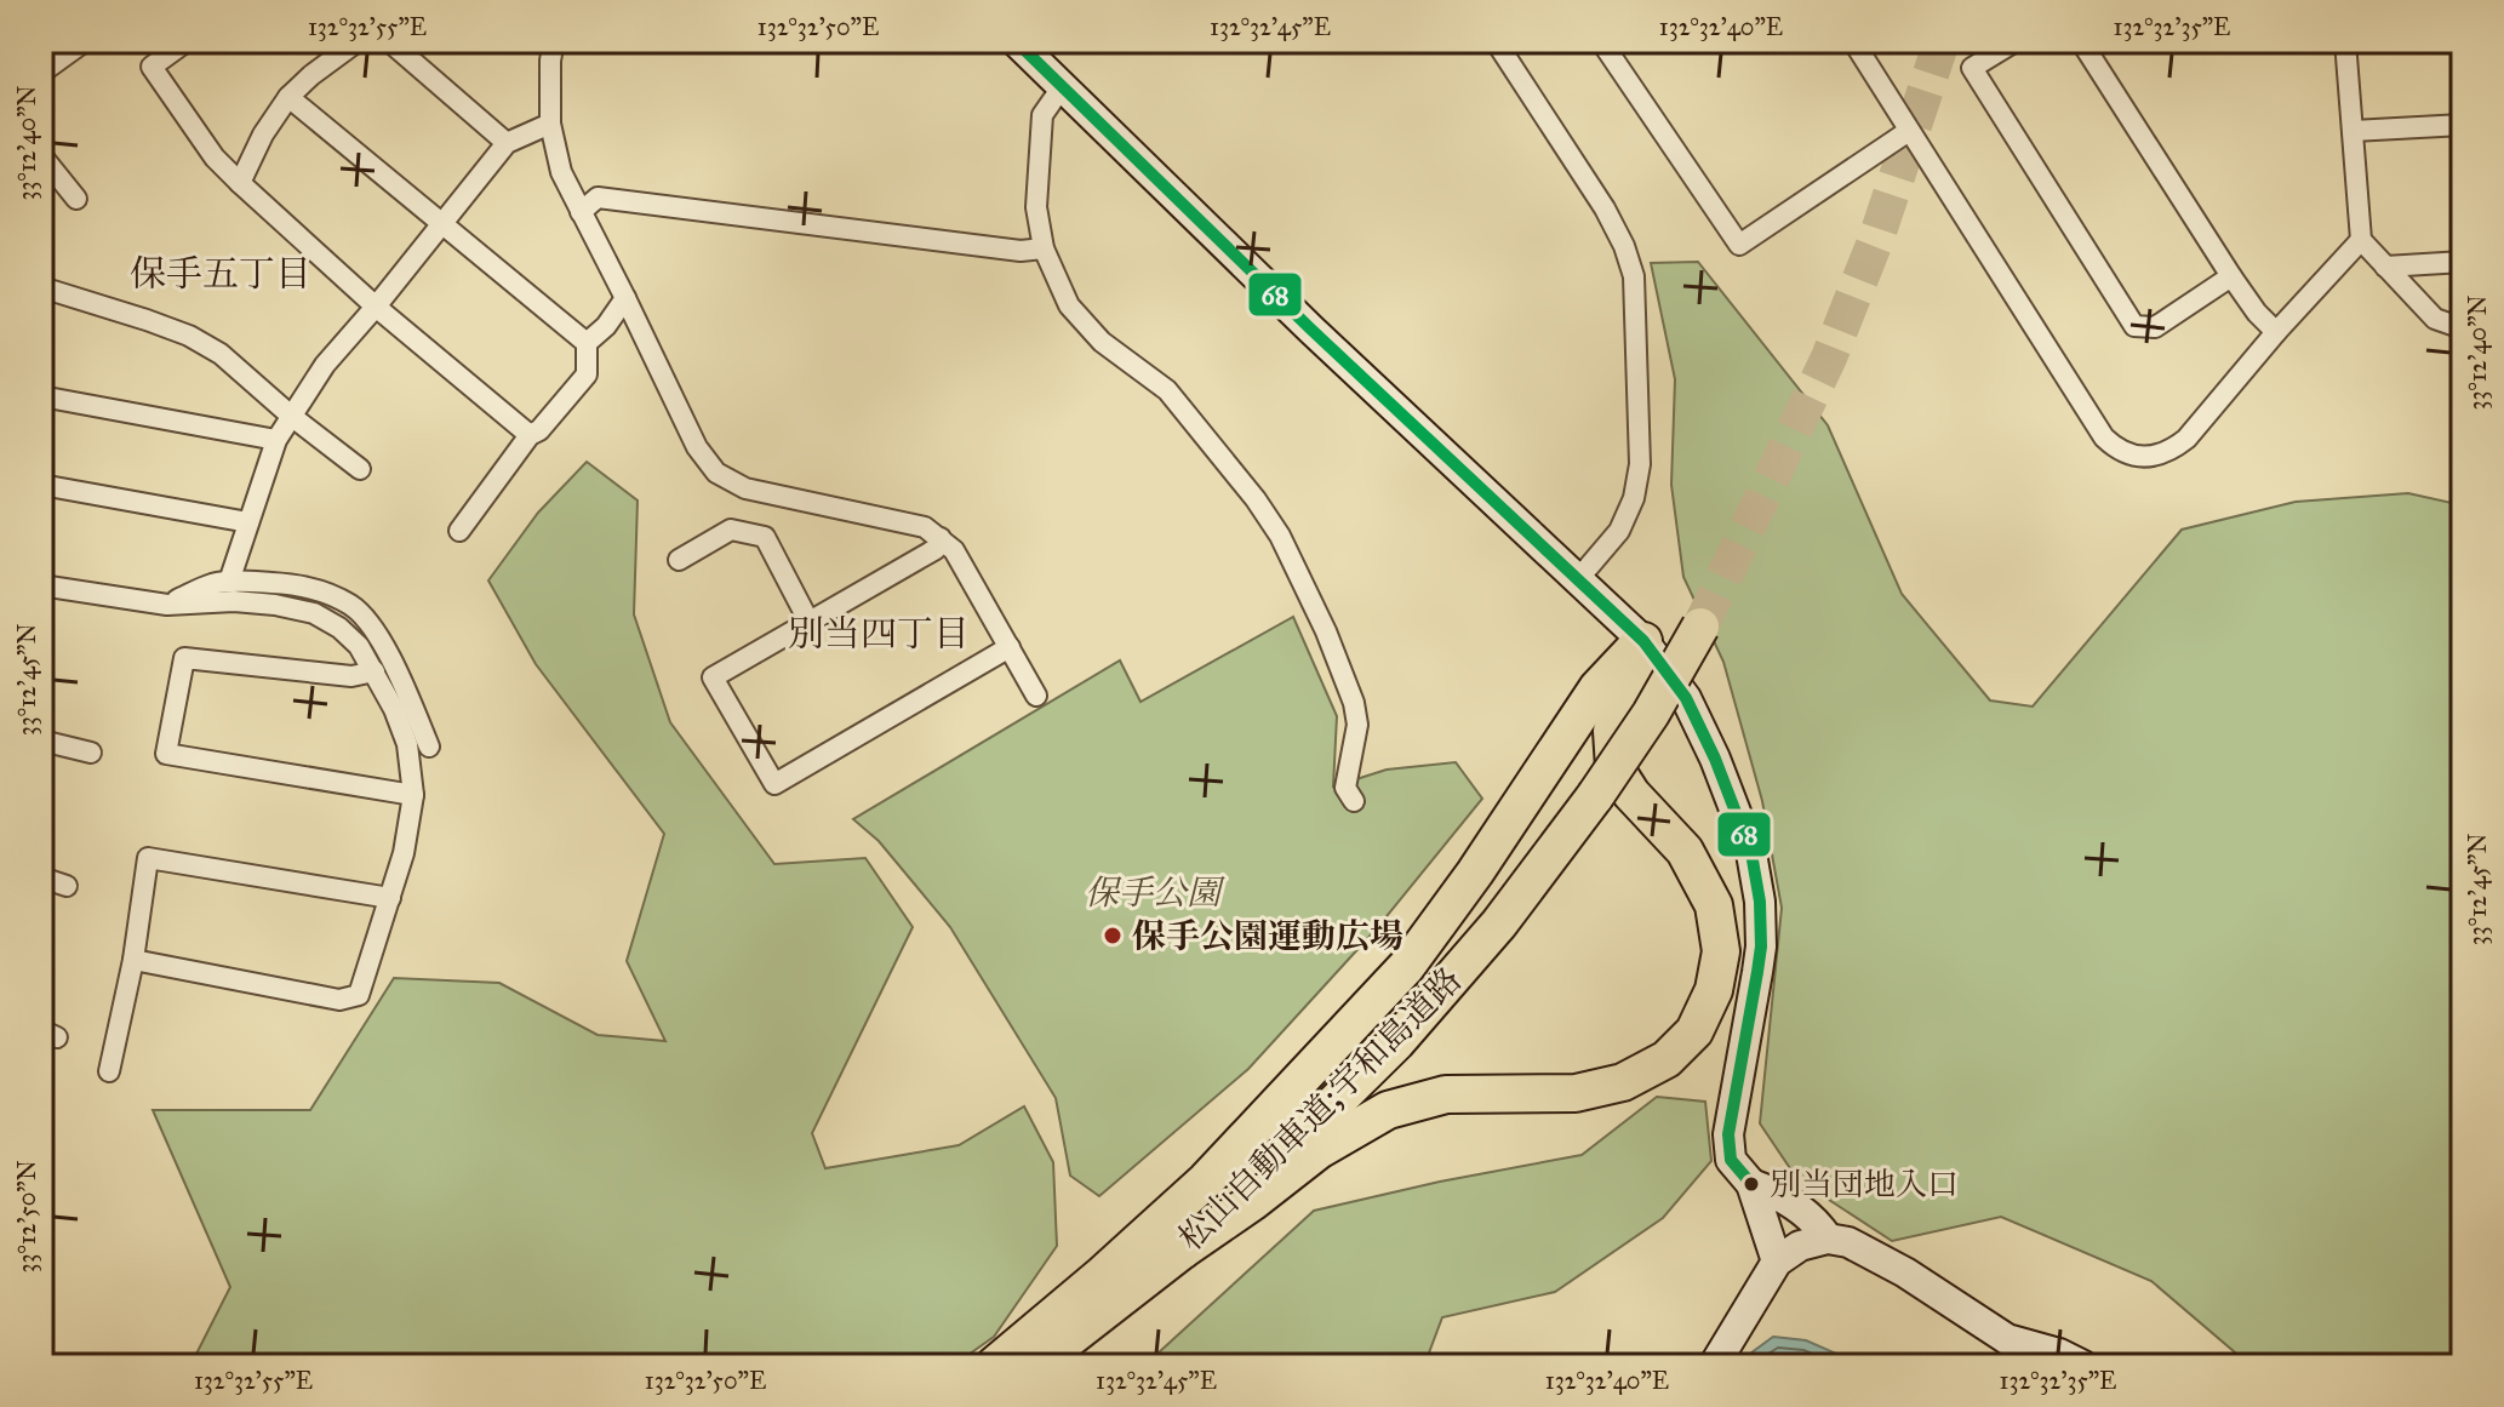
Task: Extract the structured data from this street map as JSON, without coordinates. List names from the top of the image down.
{
  "streets": {
    "highway": ["松山自動車道;宇和島道路"]
  },
  "districts": ["保手五丁目", "別当四丁目"],
  "parks": ["保手公園"],
  "places": ["保手公園運動広場", "別当団地入口"],
  "lines": ["transit line 68"],
  "coordinates": [
    "132°32'55\"E",
    "132°32'50\"E",
    "132°32'45\"E",
    "132°32'40\"E",
    "132°32'35\"E",
    "33°12'40\"N",
    "33°12'45\"N",
    "33°12'50\"N"
  ]
}
